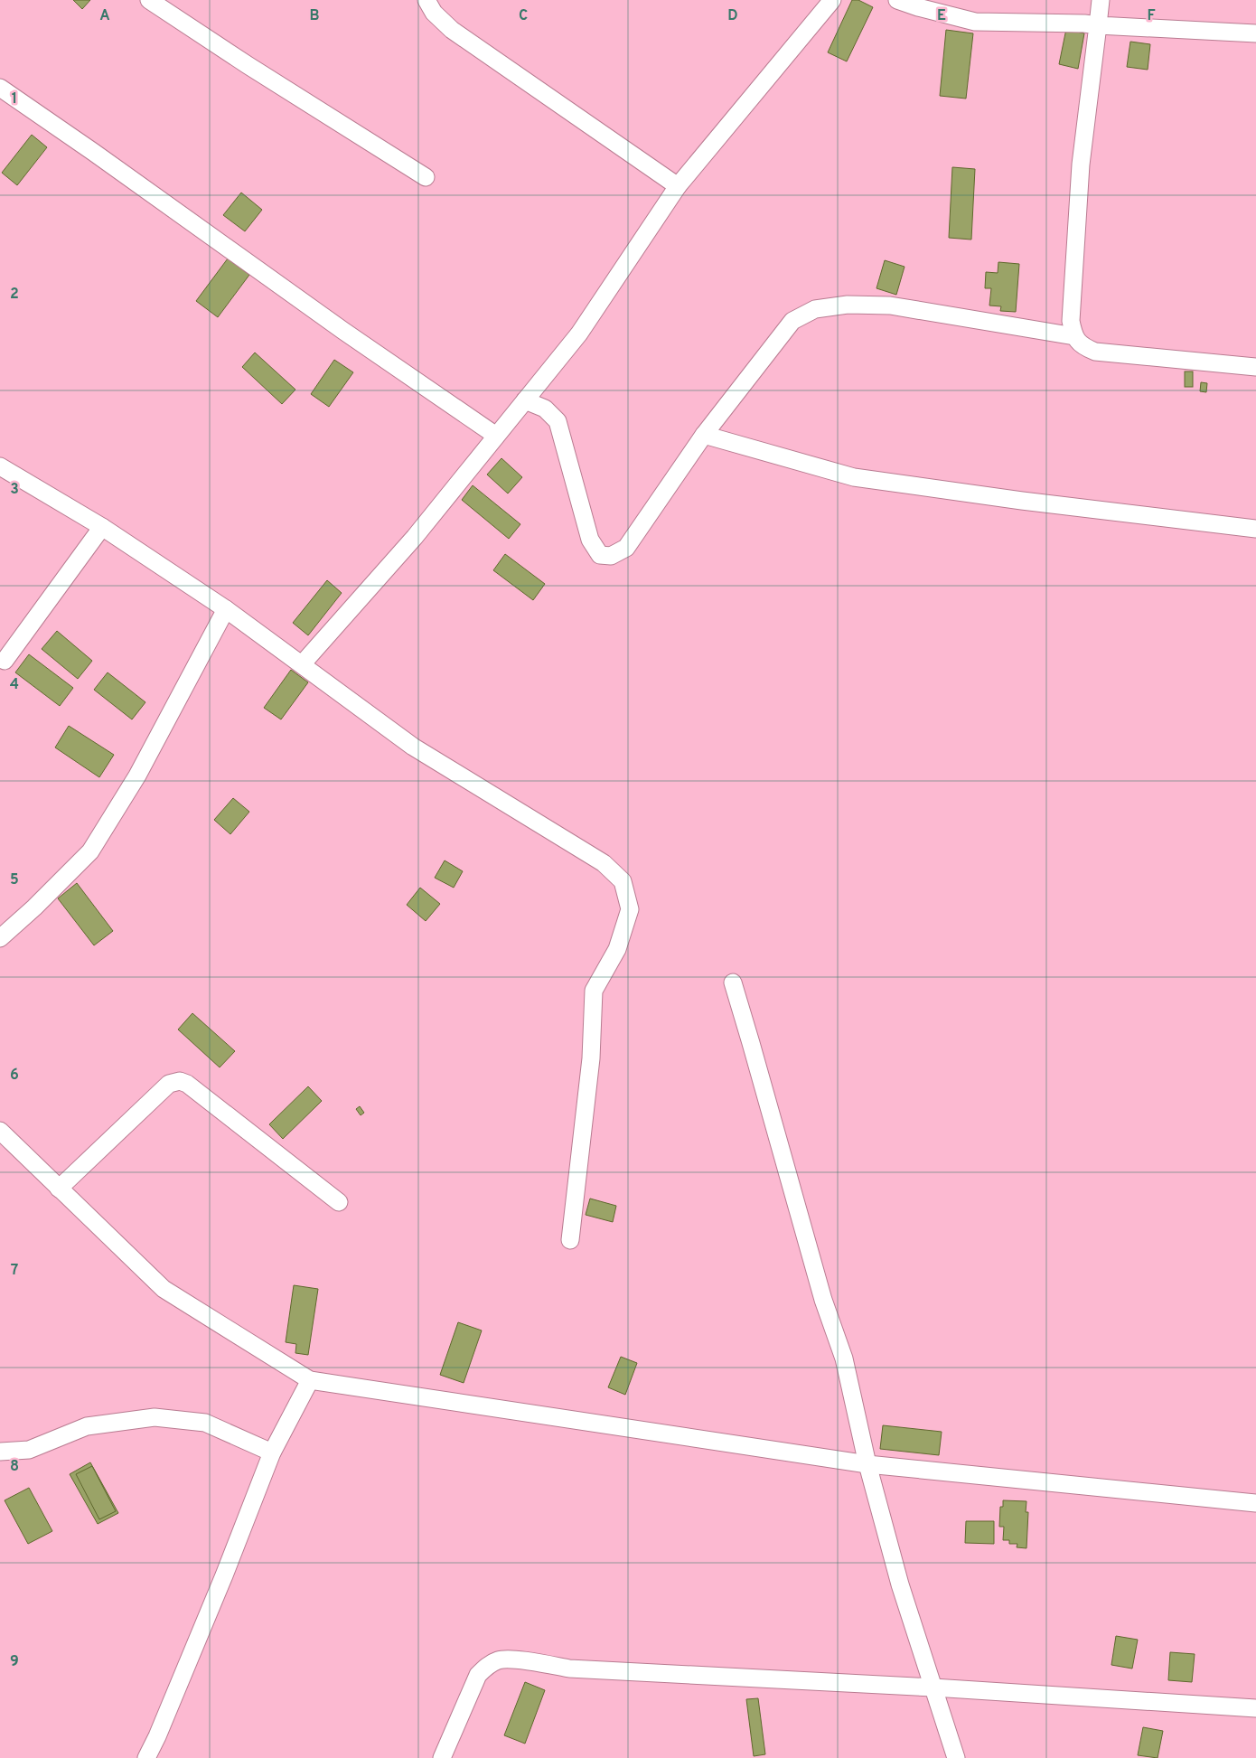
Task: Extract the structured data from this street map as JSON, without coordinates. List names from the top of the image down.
{
  "grid": {
    "columns": [
      "A",
      "B",
      "C",
      "D",
      "E",
      "F"
    ],
    "rows": [
      "1",
      "2",
      "3",
      "4",
      "5",
      "6",
      "7",
      "8",
      "9"
    ]
  }
}
